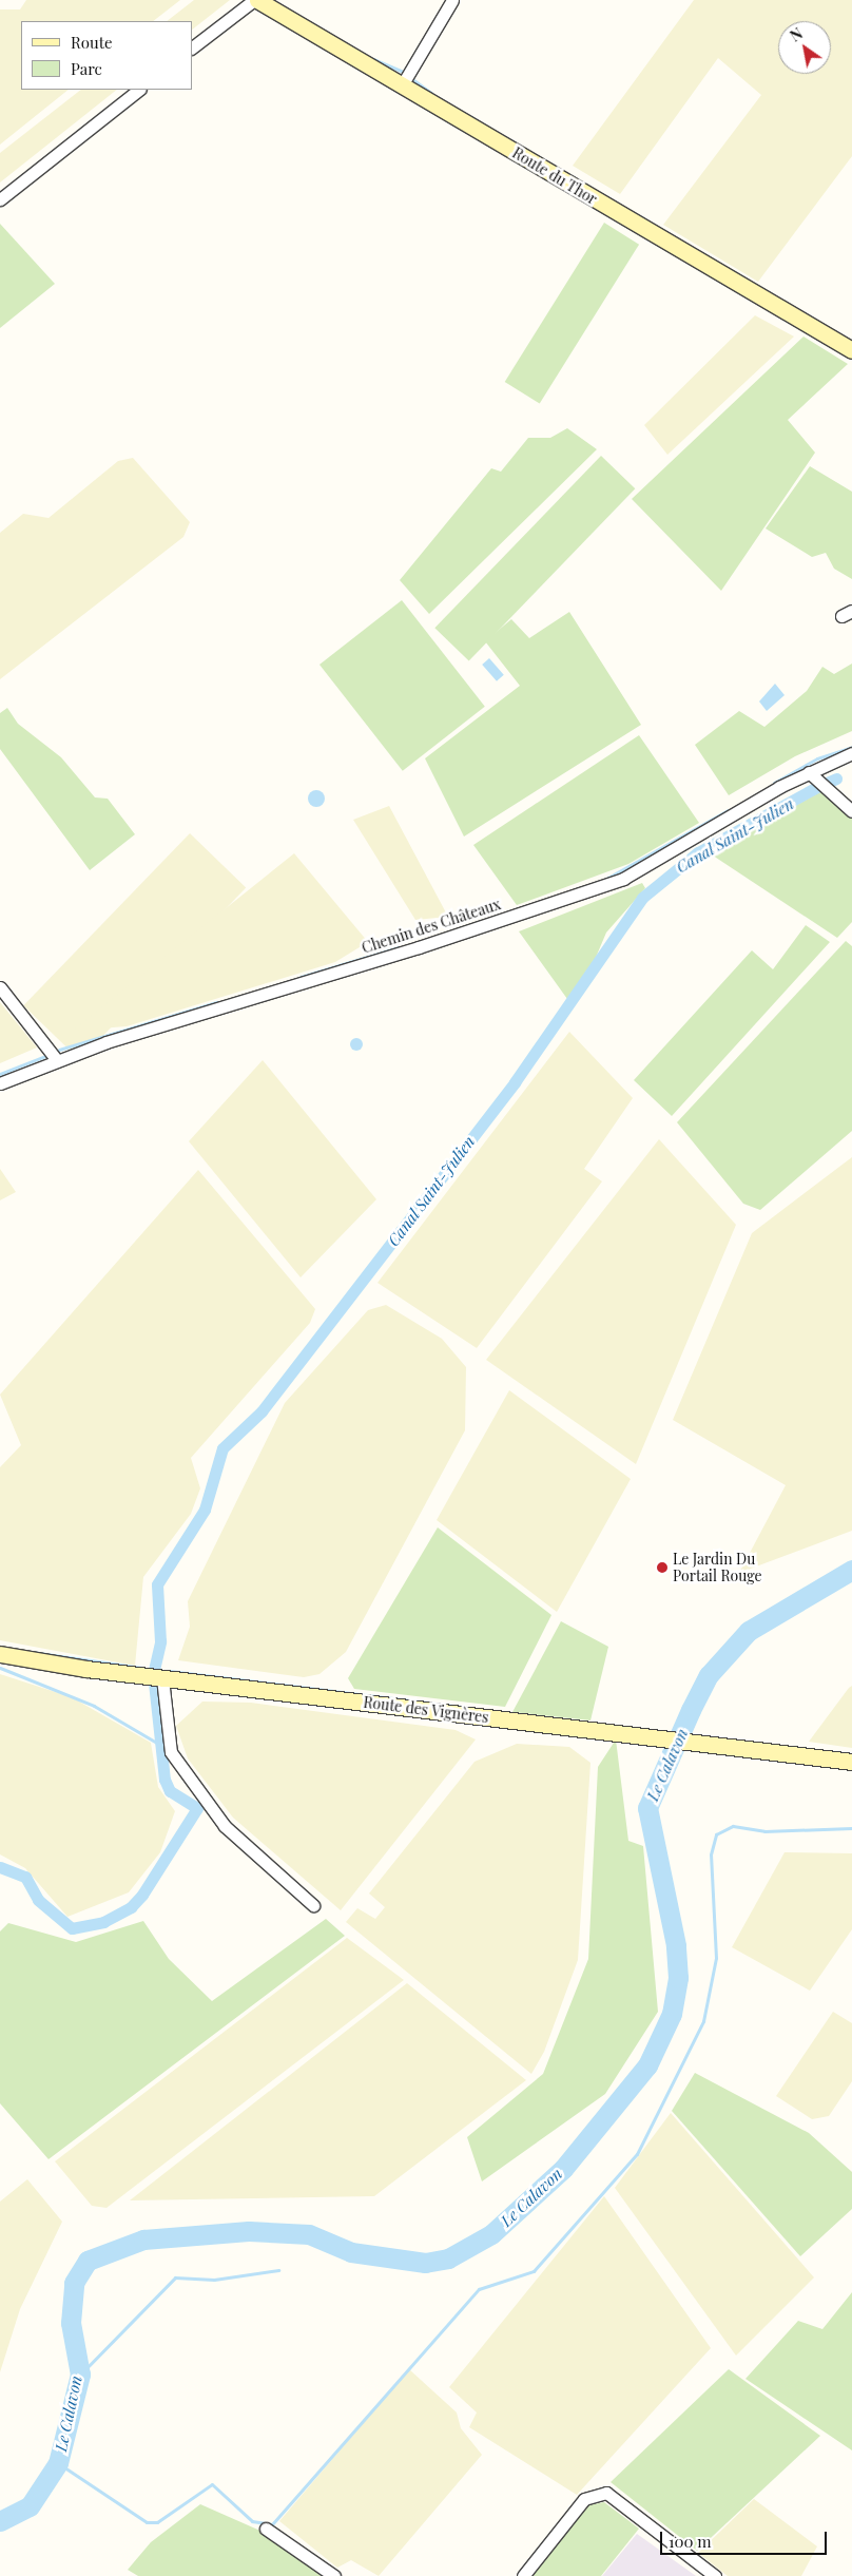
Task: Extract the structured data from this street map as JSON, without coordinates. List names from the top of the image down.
{
  "streets": {
    "street": ["Route du Thor", "Chemin des Châteaux", "Route des Vignères"]
  },
  "water": ["Canal Saint-Julien", "Le Calavon"],
  "places": ["Le Jardin Du Portail Rouge"],
  "legend": ["Route", "Parc"],
  "scale_bar": "100 m",
  "north": "top left"
}
